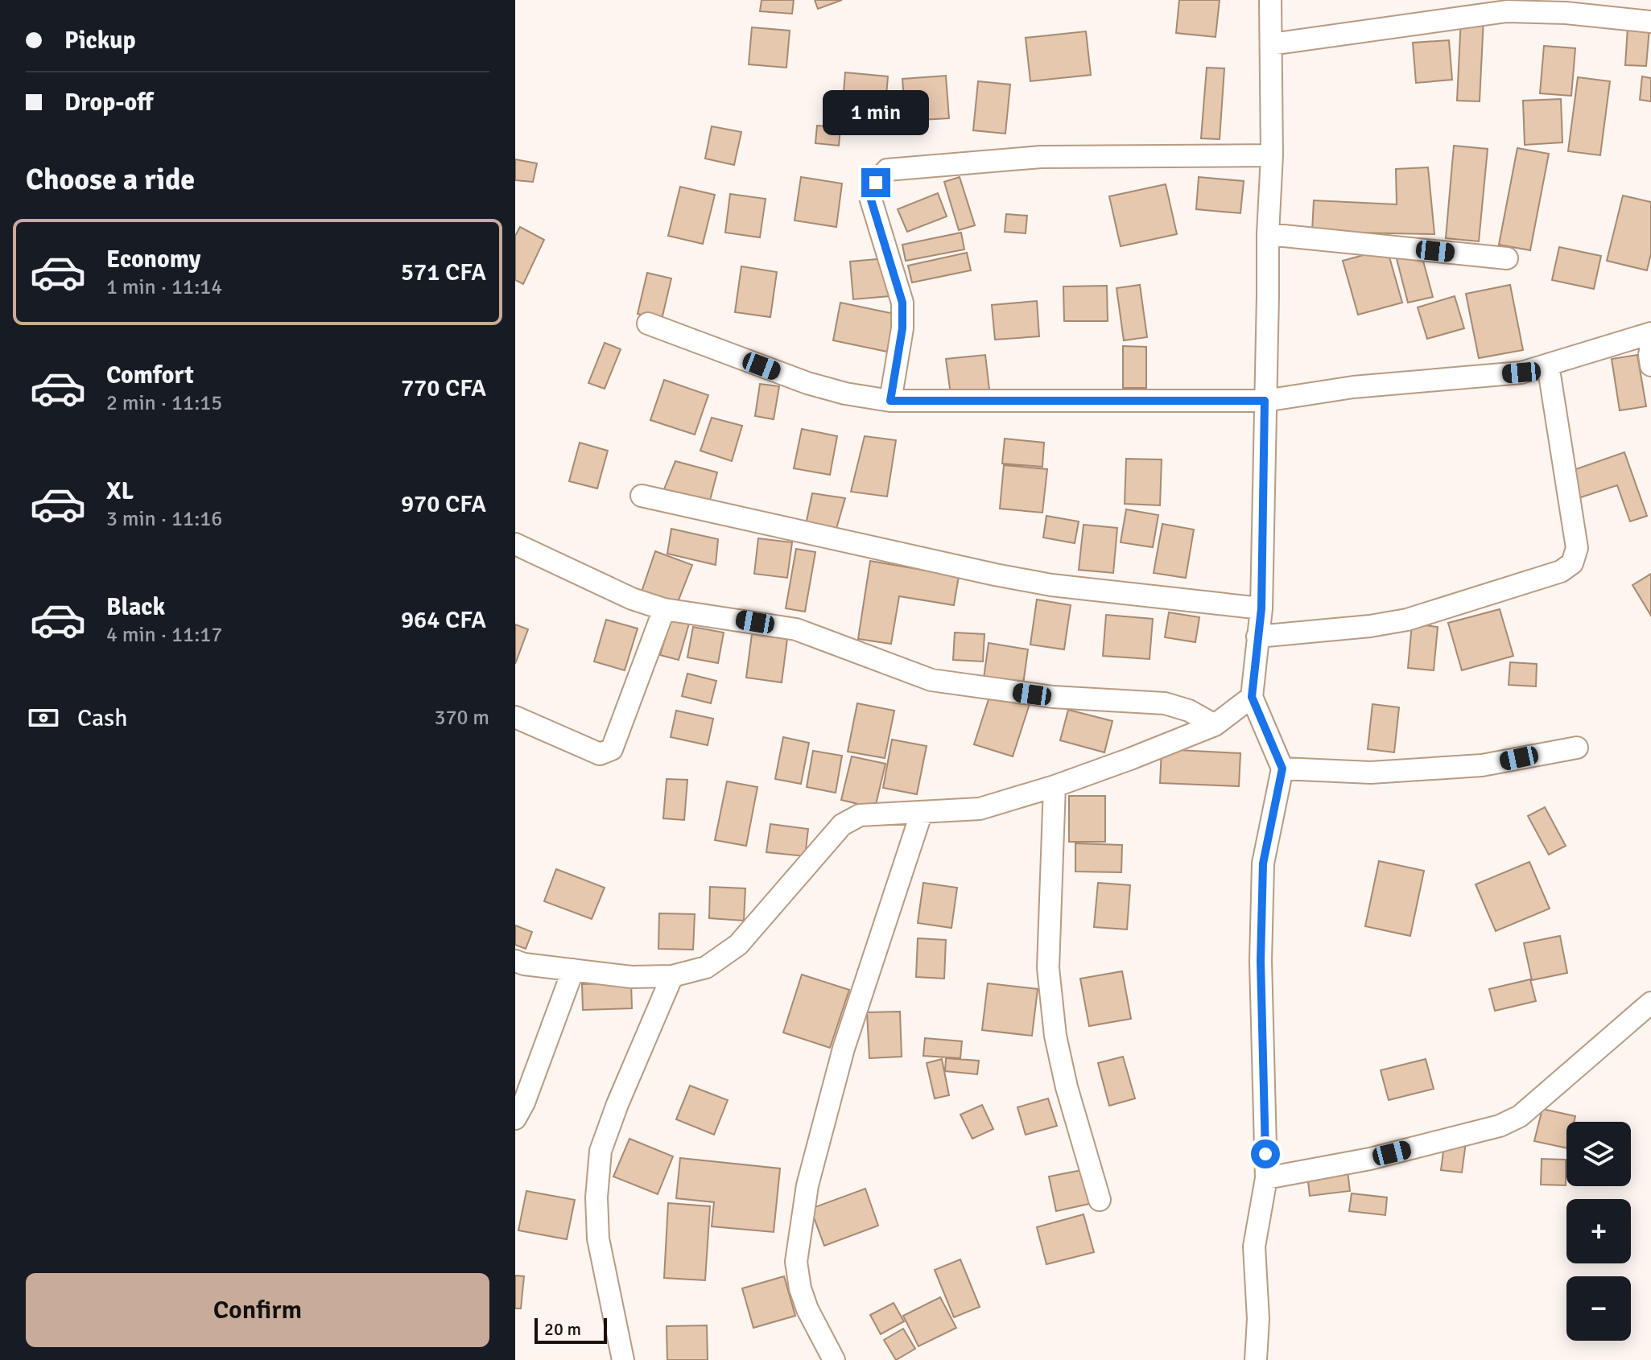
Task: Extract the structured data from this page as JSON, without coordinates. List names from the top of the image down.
{
  "scale_bar": "20 m",
  "page": {
    "banner": ["Pickup", "Drop-off"],
    "bubble": "1 min",
    "heading": "Choose a ride",
    "list": [
      {
        "name": "Economy",
        "note": "1 min · 11:14",
        "value": "571 CFA"
      },
      {
        "name": "Comfort",
        "note": "2 min · 11:15",
        "value": "770 CFA"
      },
      {
        "name": "XL",
        "note": "3 min · 11:16",
        "value": "970 CFA"
      },
      {
        "name": "Black",
        "note": "4 min · 11:17",
        "value": "964 CFA"
      }
    ],
    "pay": ["Cash", "370 m"],
    "map_buttons": ["+", "−"],
    "buttons": "Confirm",
    "scale": "20 m"
  }
}
